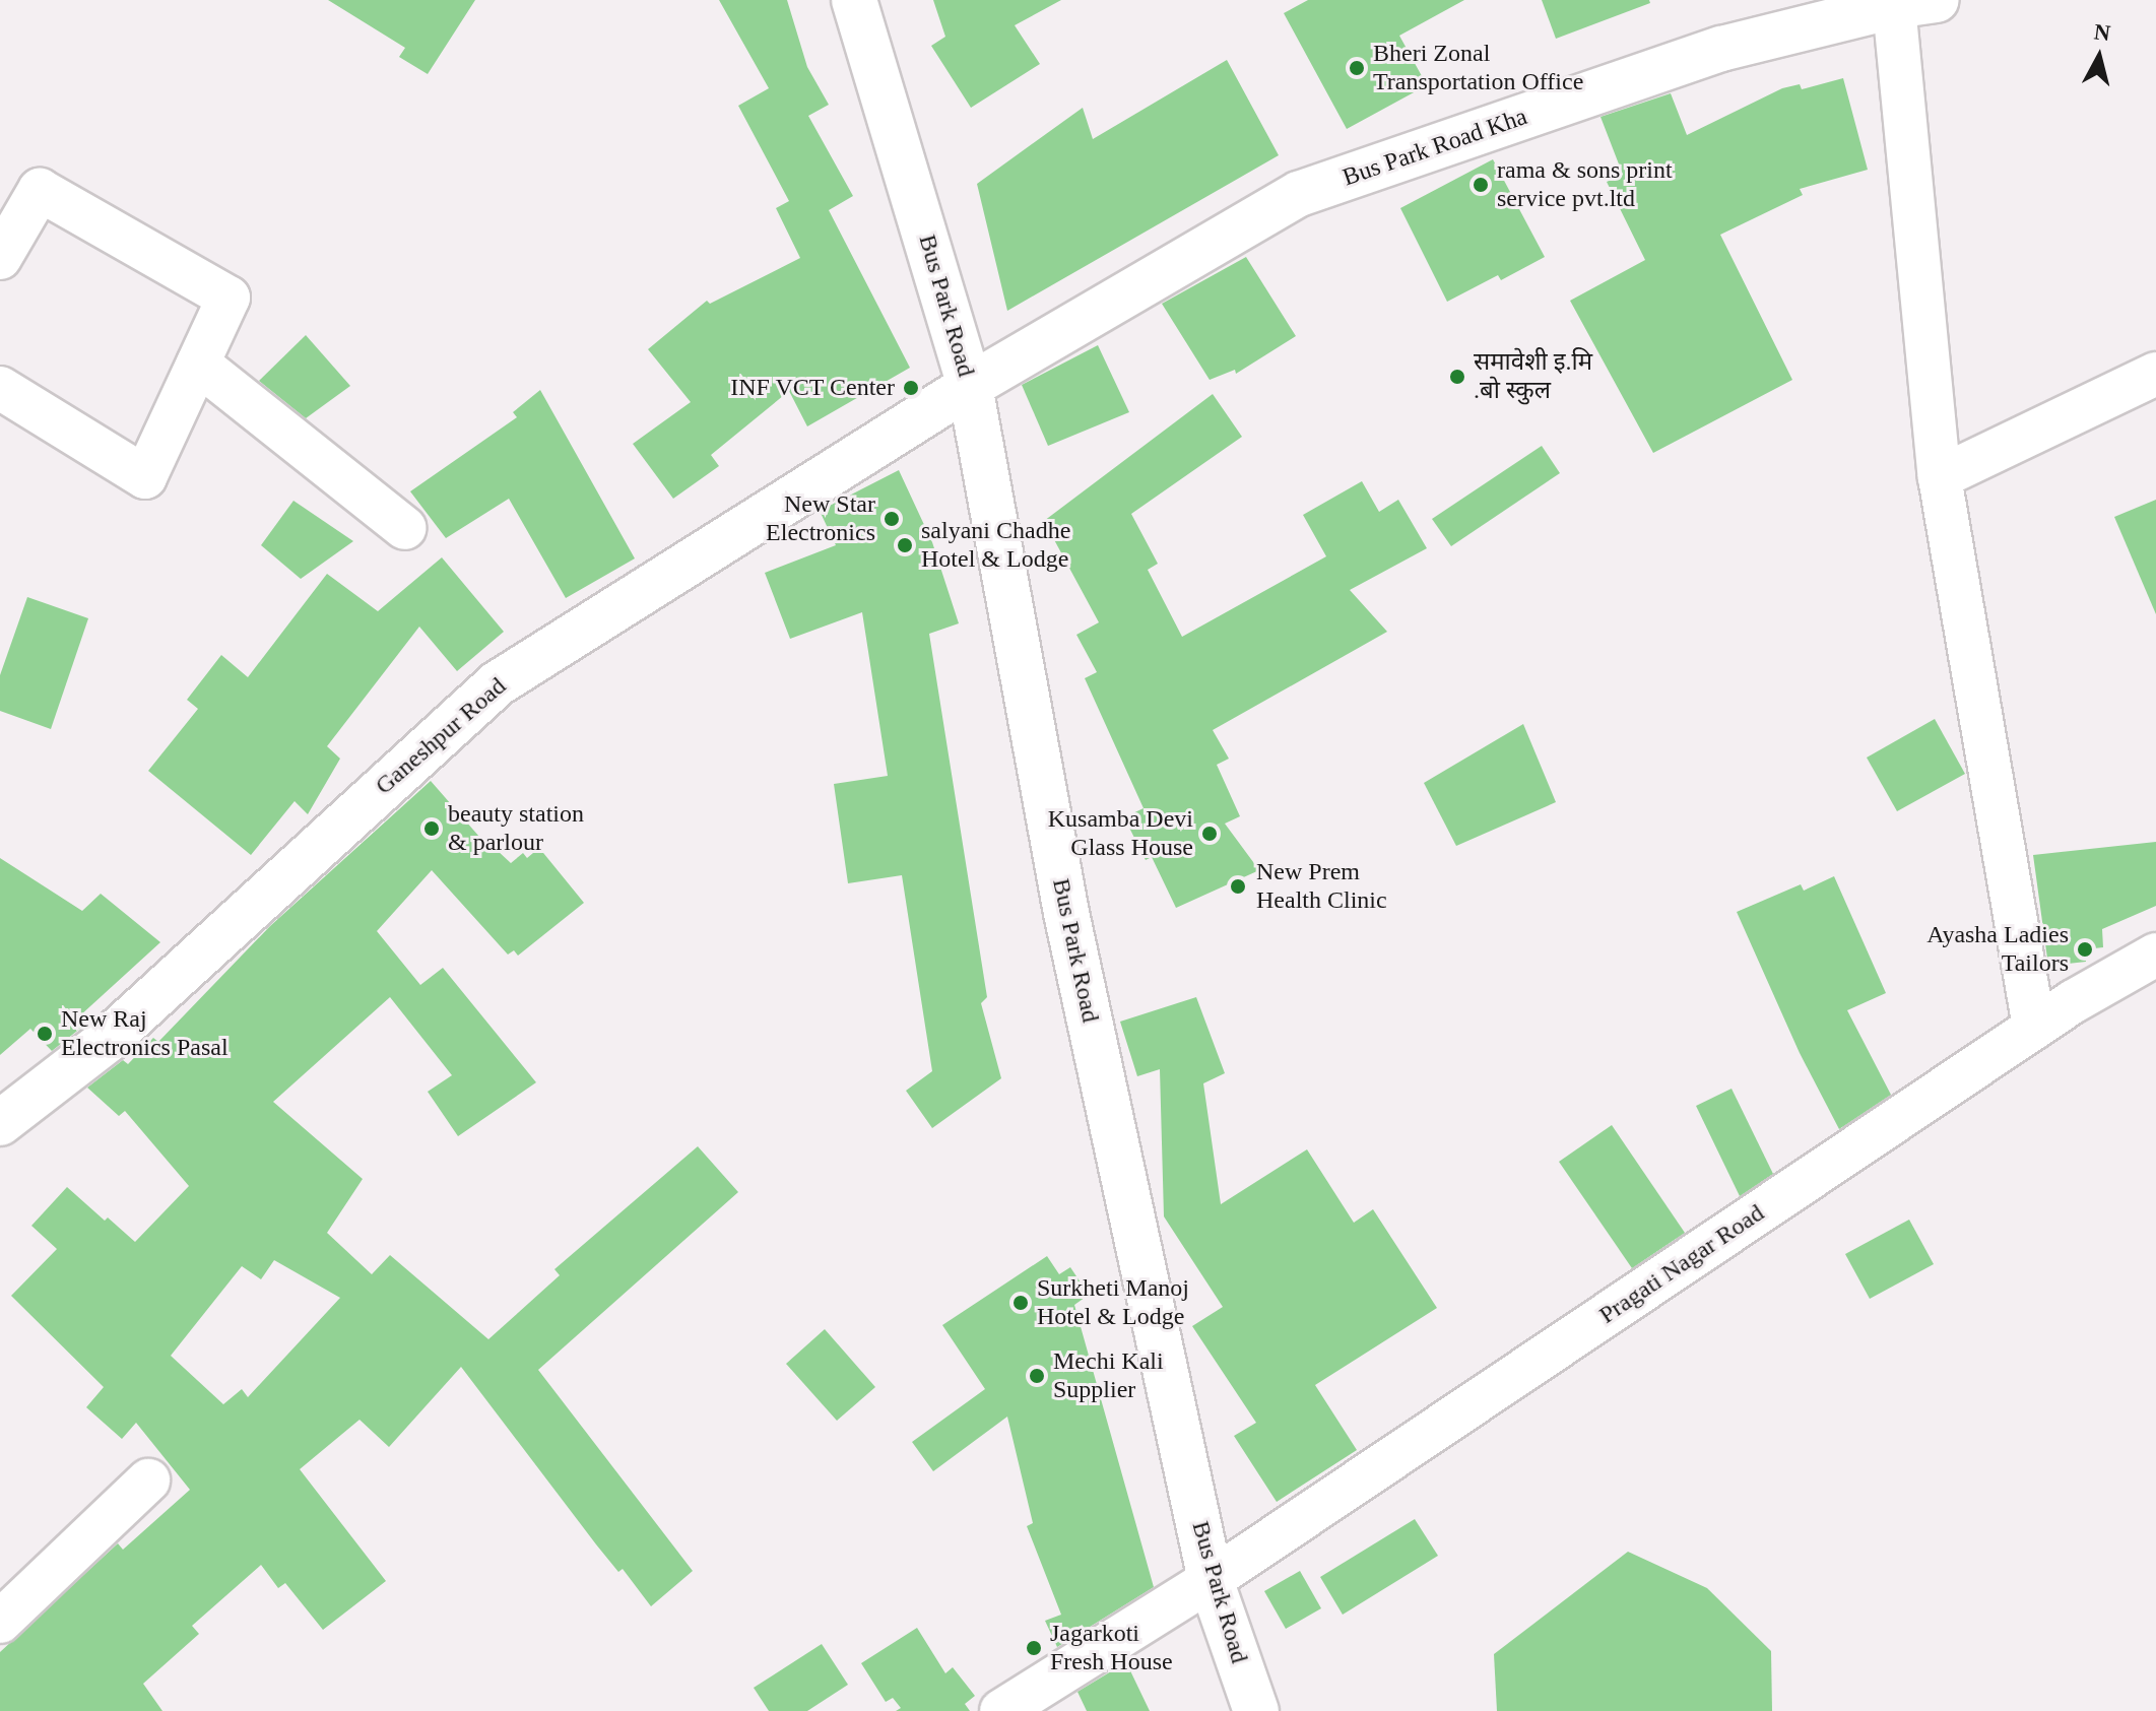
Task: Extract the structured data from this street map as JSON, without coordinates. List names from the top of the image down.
{
  "streets": {
    "street": [
      "Bus Park Road Kha",
      "Bus Park Road",
      "Ganeshpur Road",
      "Pragati Nagar Road"
    ]
  },
  "crossings": [
    ["Bus Park Road Kha", "Bus Park Road"],
    ["Bus Park Road Kha", "Ganeshpur Road"],
    ["Bus Park Road", "Ganeshpur Road"],
    ["Bus Park Road", "Pragati Nagar Road"]
  ],
  "places": [
    "Bheri Zonal Transportation Office",
    "rama & sons print service pvt.ltd",
    "समावेशी इ.मि .बाे स्कुल",
    "INF VCT Center",
    "New Star Electronics",
    "salyani Chadhe Hotel & Lodge",
    "beauty station & parlour",
    "Kusamba Devi Glass House",
    "New Prem Health Clinic",
    "Ayasha Ladies Tailors",
    "New Raj Electronics Pasal",
    "Surkheti Manoj Hotel & Lodge",
    "Mechi Kali Supplier",
    "Jagarkoti Fresh House"
  ],
  "north": "top"
}
